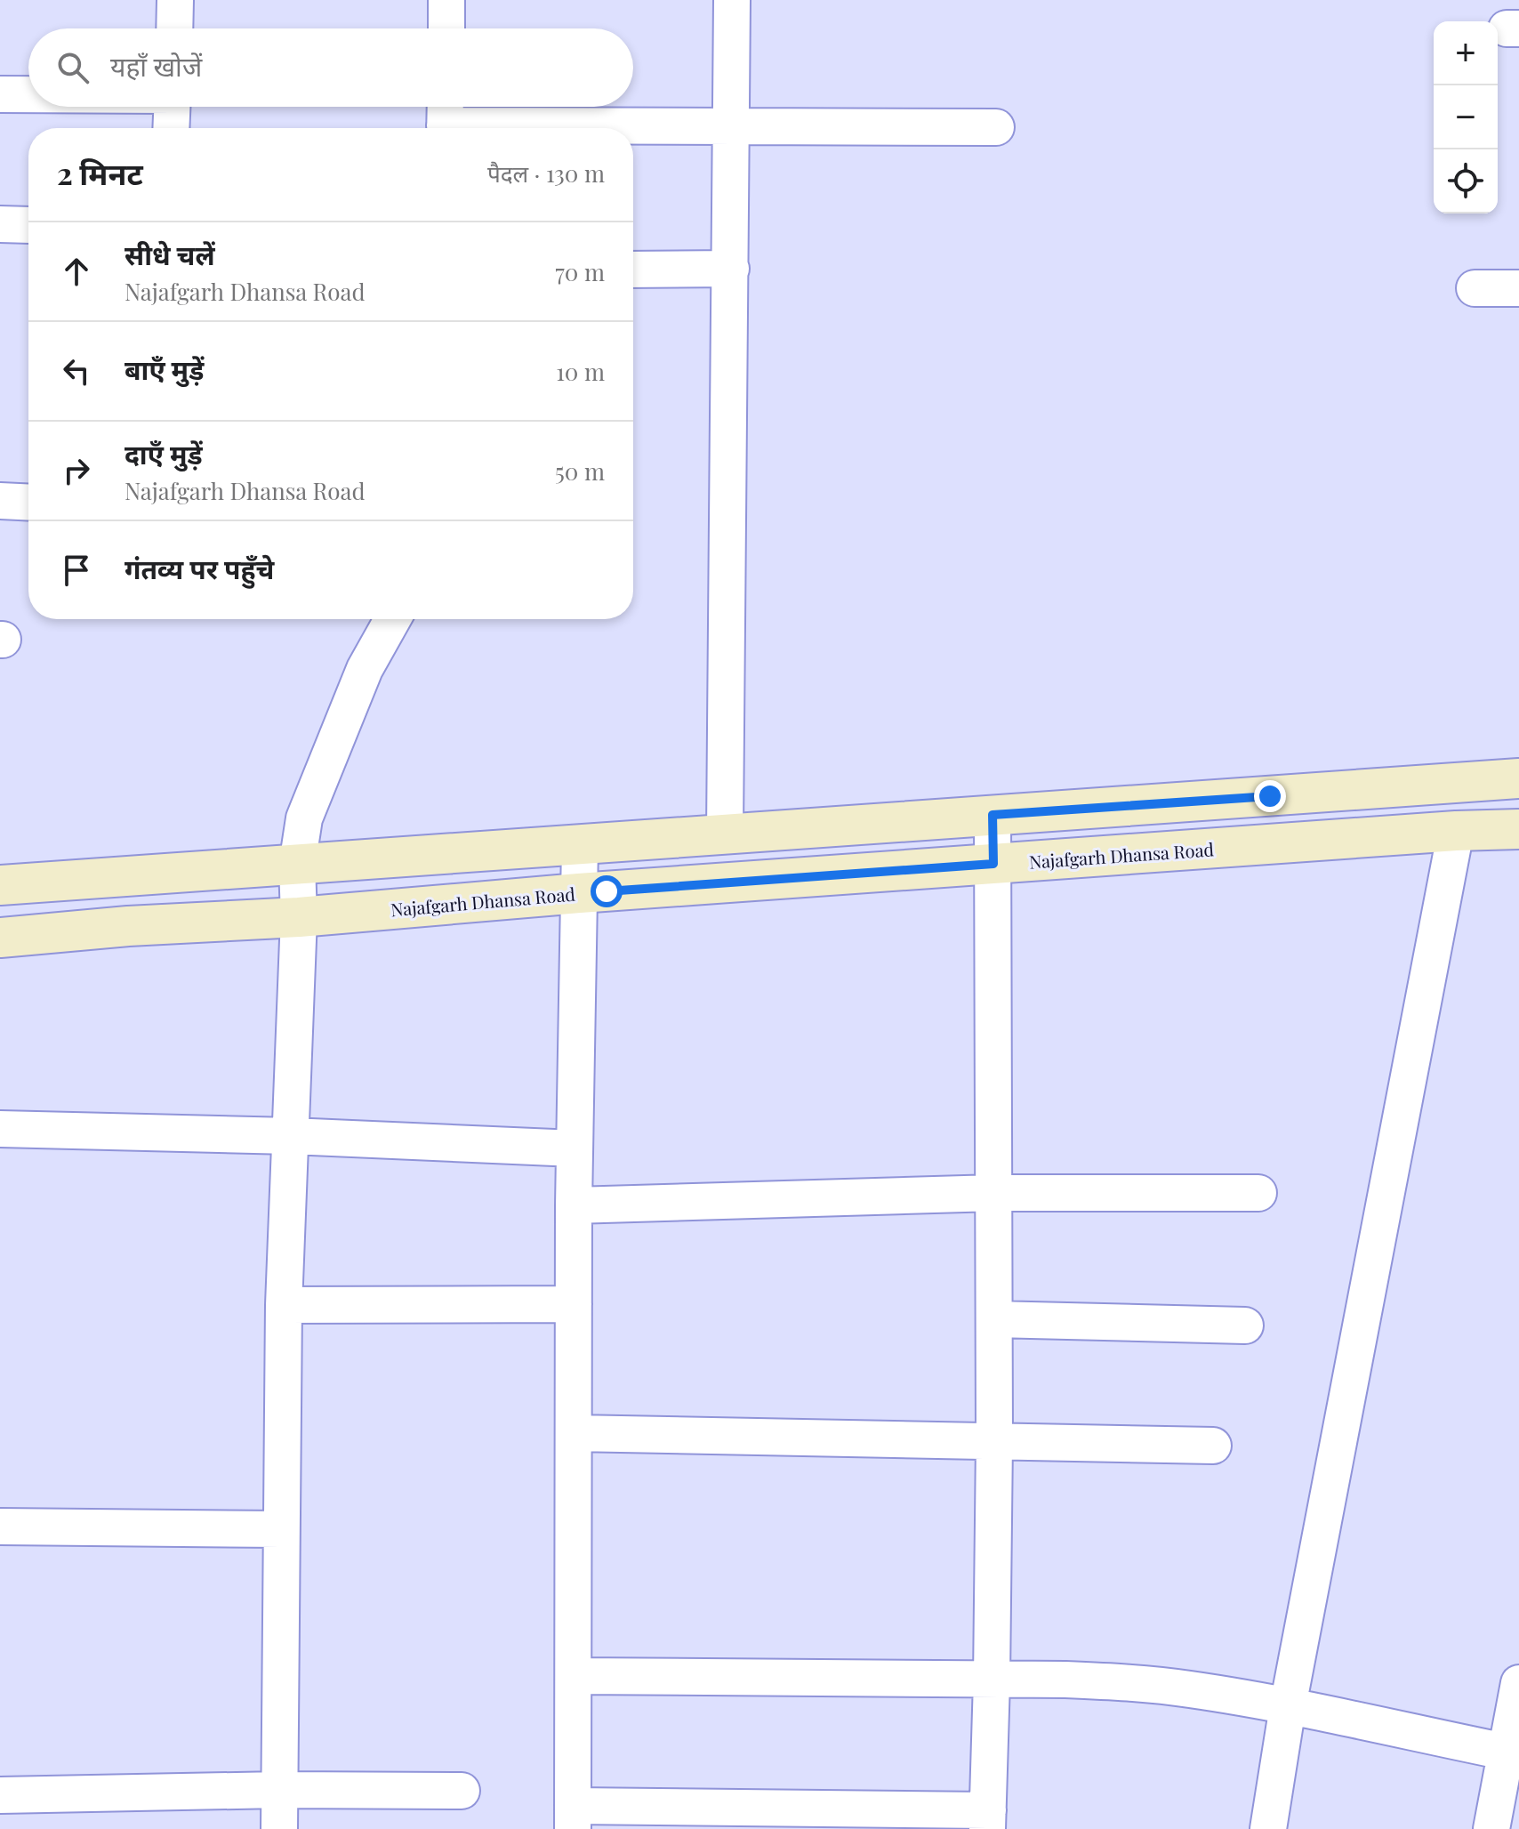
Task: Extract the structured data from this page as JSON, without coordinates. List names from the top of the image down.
{
  "streets": {
    "main road": ["Najafgarh Dhansa Road"]
  },
  "page": {
    "map_buttons": ["+", "−"],
    "search": "यहाँ खोजें",
    "heading": ["2 मिनट", "पैदल · 130 m"],
    "list": [
      ["सीधे चलें", "Najafgarh Dhansa Road", "70 m"],
      ["बाएँ मुड़ें", "10 m"],
      ["दाएँ मुड़ें", "Najafgarh Dhansa Road", "50 m"],
      "गंतव्य पर पहुँचे"
    ]
  }
}
